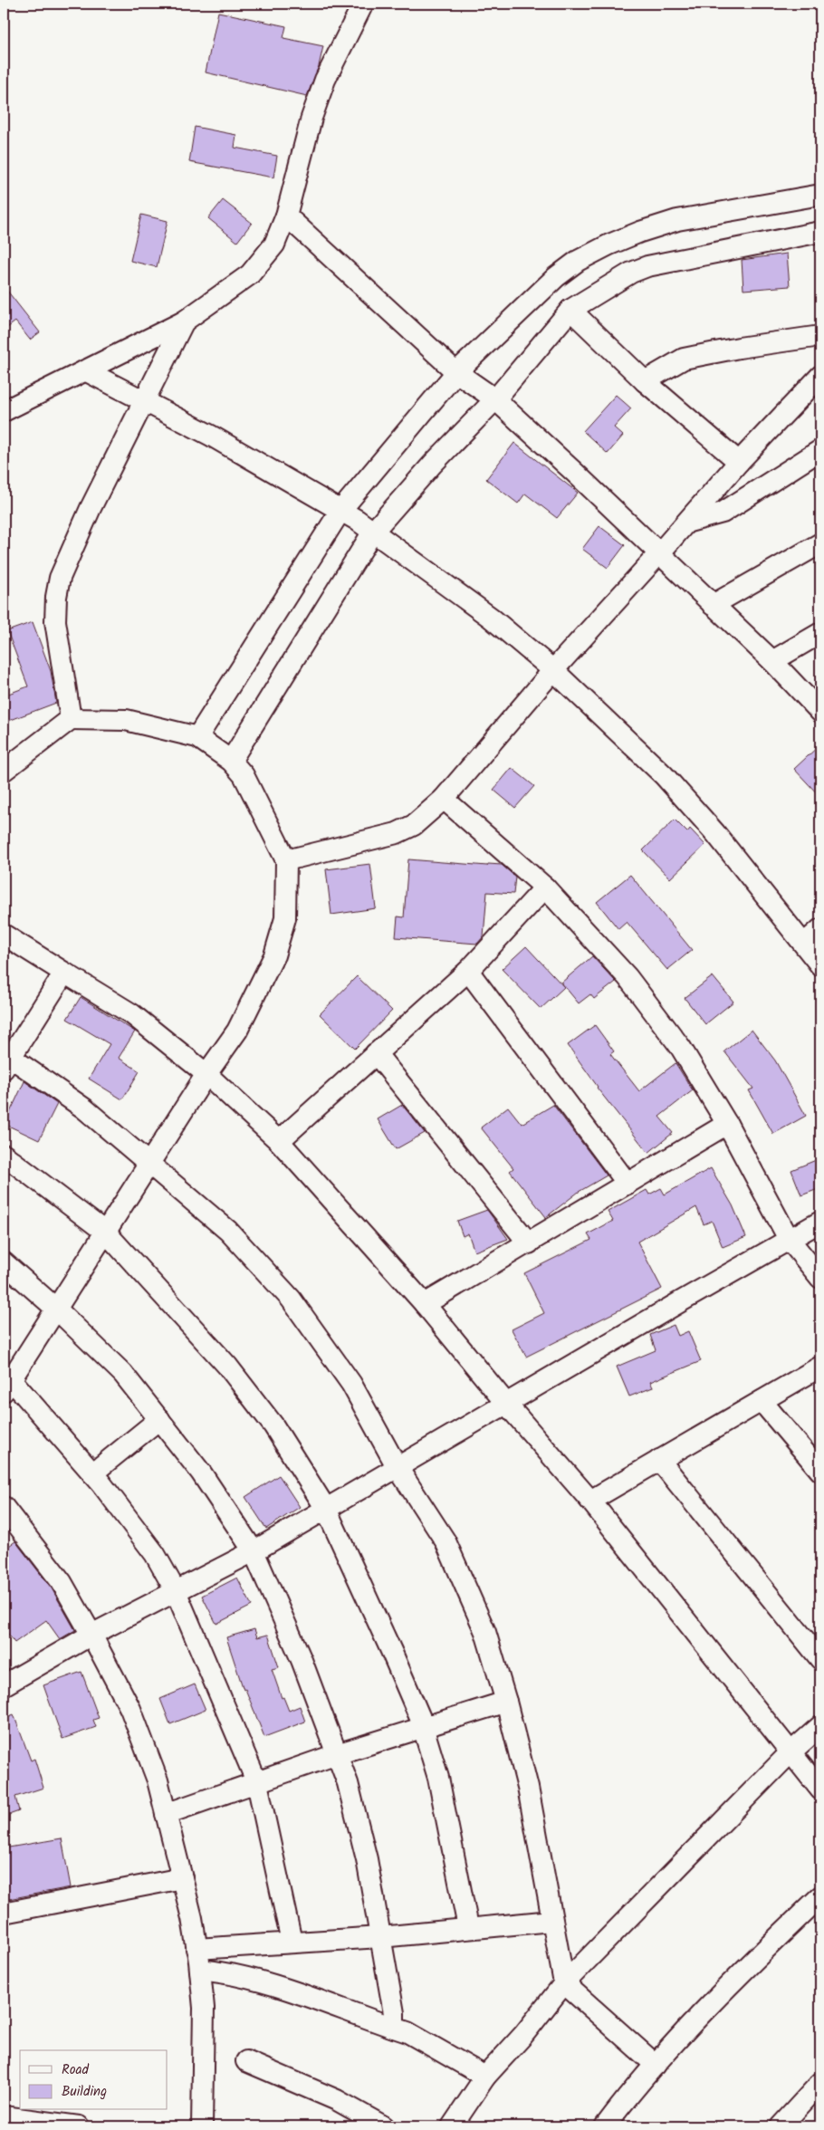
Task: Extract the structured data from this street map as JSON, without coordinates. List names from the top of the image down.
{
  "legend": ["Road", "Building"]
}
